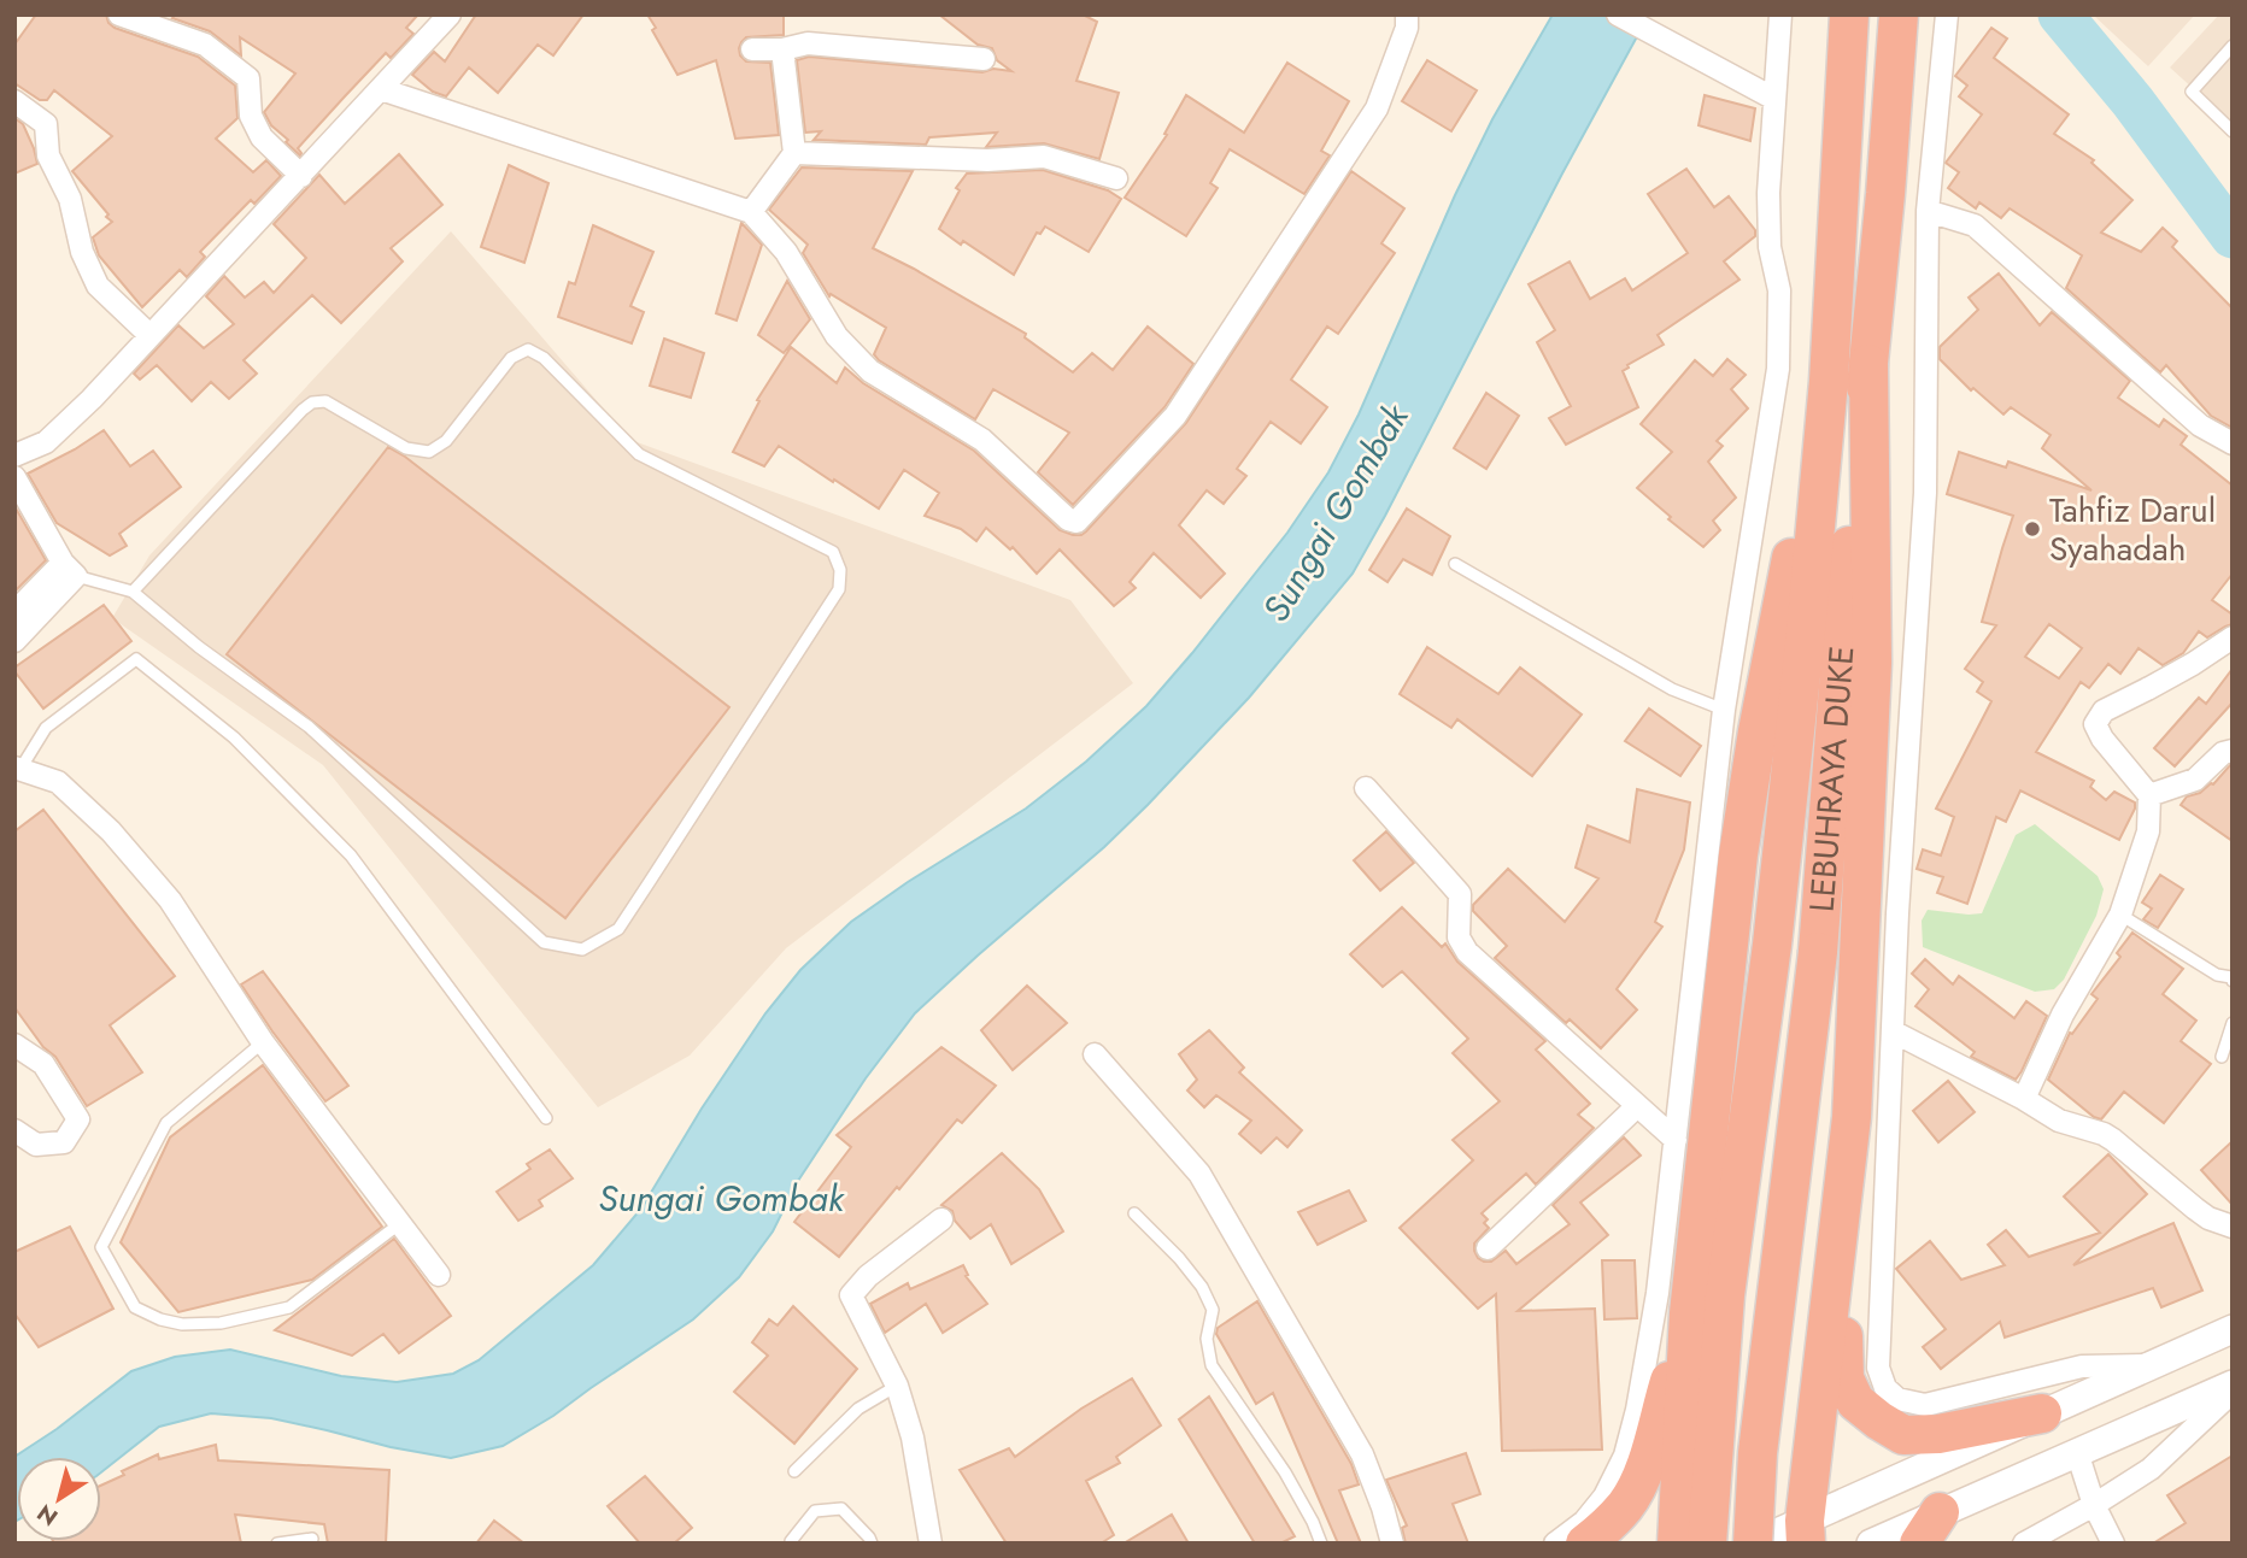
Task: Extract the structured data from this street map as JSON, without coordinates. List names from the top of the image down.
{
  "streets": {
    "highway": ["LEBUHRAYA DUKE"]
  },
  "water": ["Sungai Gombak"],
  "places": ["Tahfiz Darul Syahadah"],
  "north": "bottom left"
}
